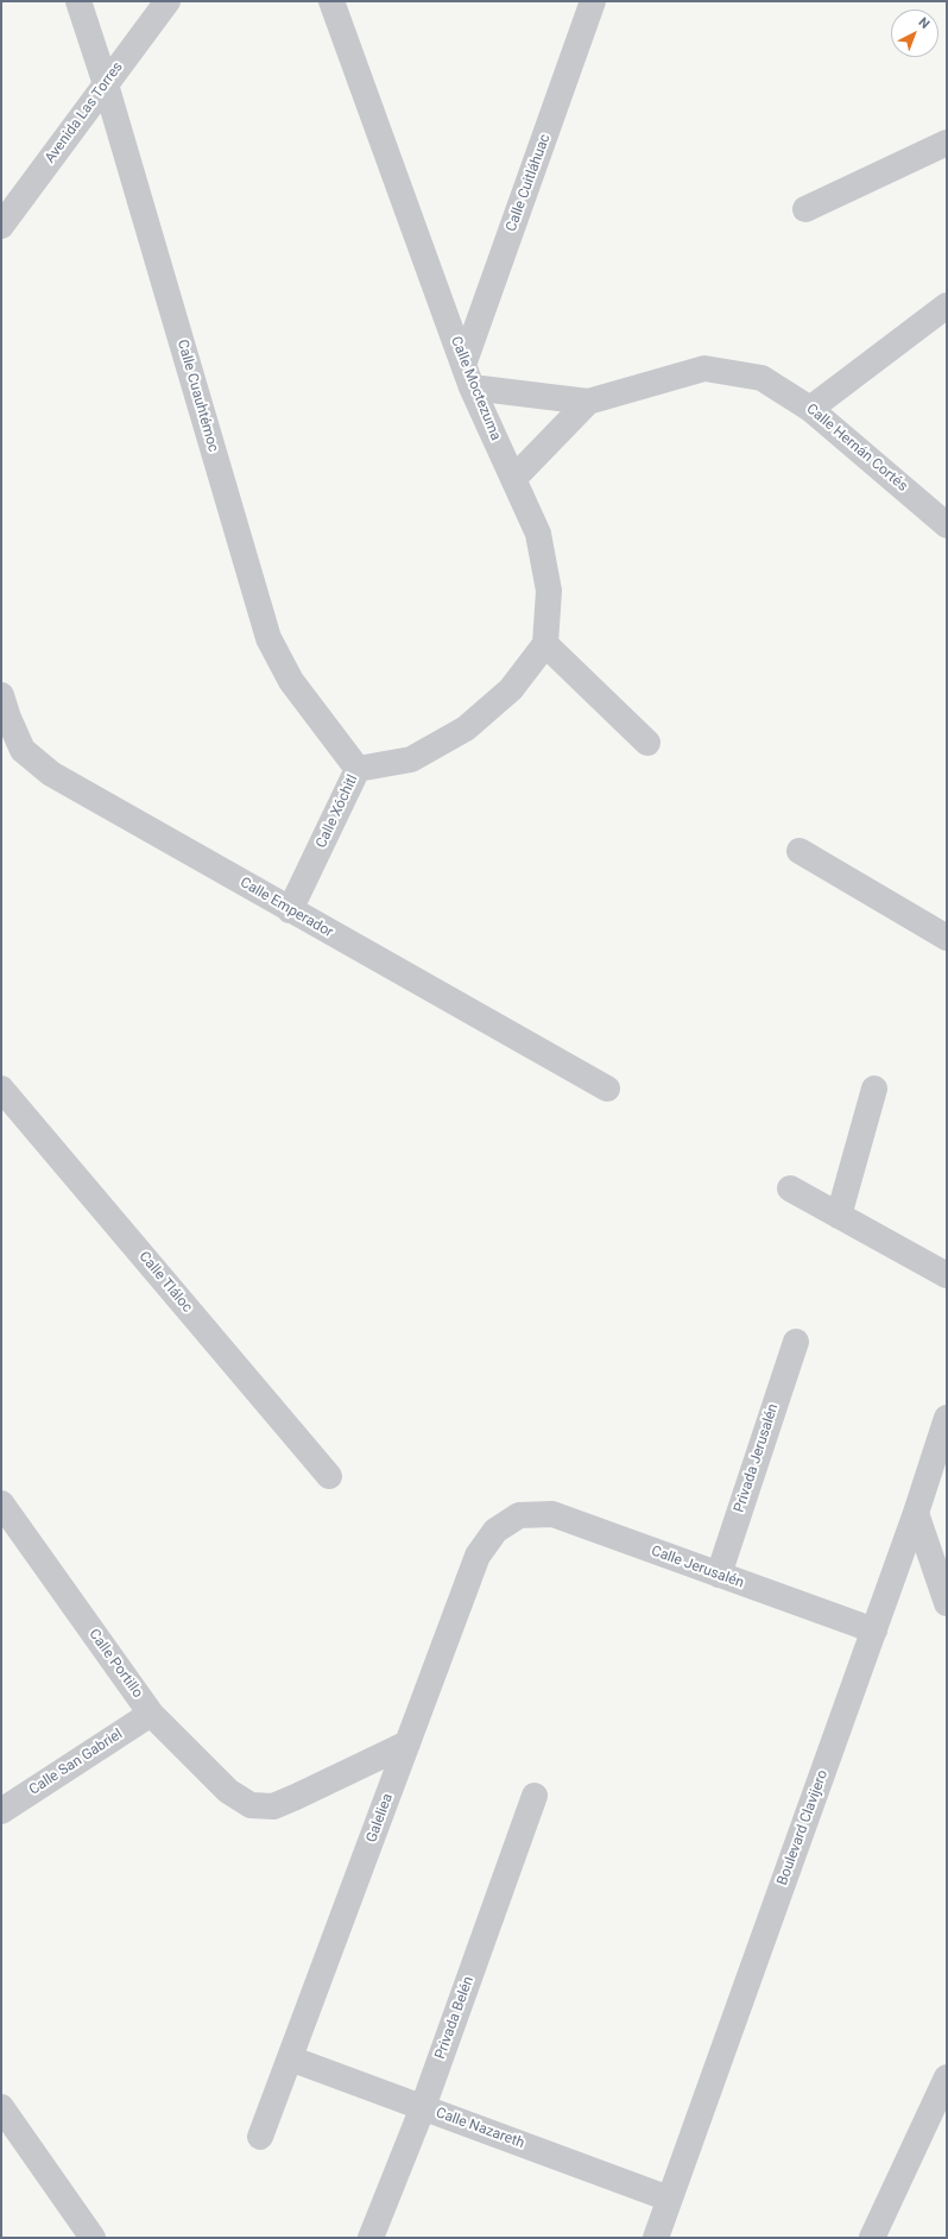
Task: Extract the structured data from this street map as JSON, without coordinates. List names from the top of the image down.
{
  "streets": {
    "street": [
      "Avenida Las Torres",
      "Calle Cuitláhuac",
      "Calle Moctezuma",
      "Calle Cuauhtémoc",
      "Calle Hernán Cortés",
      "Calle Xóchitl",
      "Calle Emperador",
      "Calle Tláloc",
      "Privada Jerusalén",
      "Calle Jerusalén",
      "Calle Portillo",
      "Calle San Gabriel",
      "Galeliea",
      "Boulevard Clavijero",
      "Privada Belén",
      "Calle Nazareth"
    ]
  },
  "crossings": [
    ["Avenida Las Torres", "Calle Cuauhtémoc"],
    ["Calle Cuitláhuac", "Calle Moctezuma"],
    ["Calle Moctezuma", "Calle Xóchitl"],
    ["Calle Cuauhtémoc", "Calle Xóchitl"],
    ["Calle Xóchitl", "Calle Emperador"],
    ["Privada Jerusalén", "Calle Jerusalén"],
    ["Calle Jerusalén", "Galeliea"],
    ["Calle Jerusalén", "Boulevard Clavijero"],
    ["Calle Portillo", "Calle San Gabriel"],
    ["Calle Portillo", "Galeliea"],
    ["Galeliea", "Calle Nazareth"],
    ["Boulevard Clavijero", "Calle Nazareth"],
    ["Privada Belén", "Calle Nazareth"]
  ],
  "north": "top right"
}
